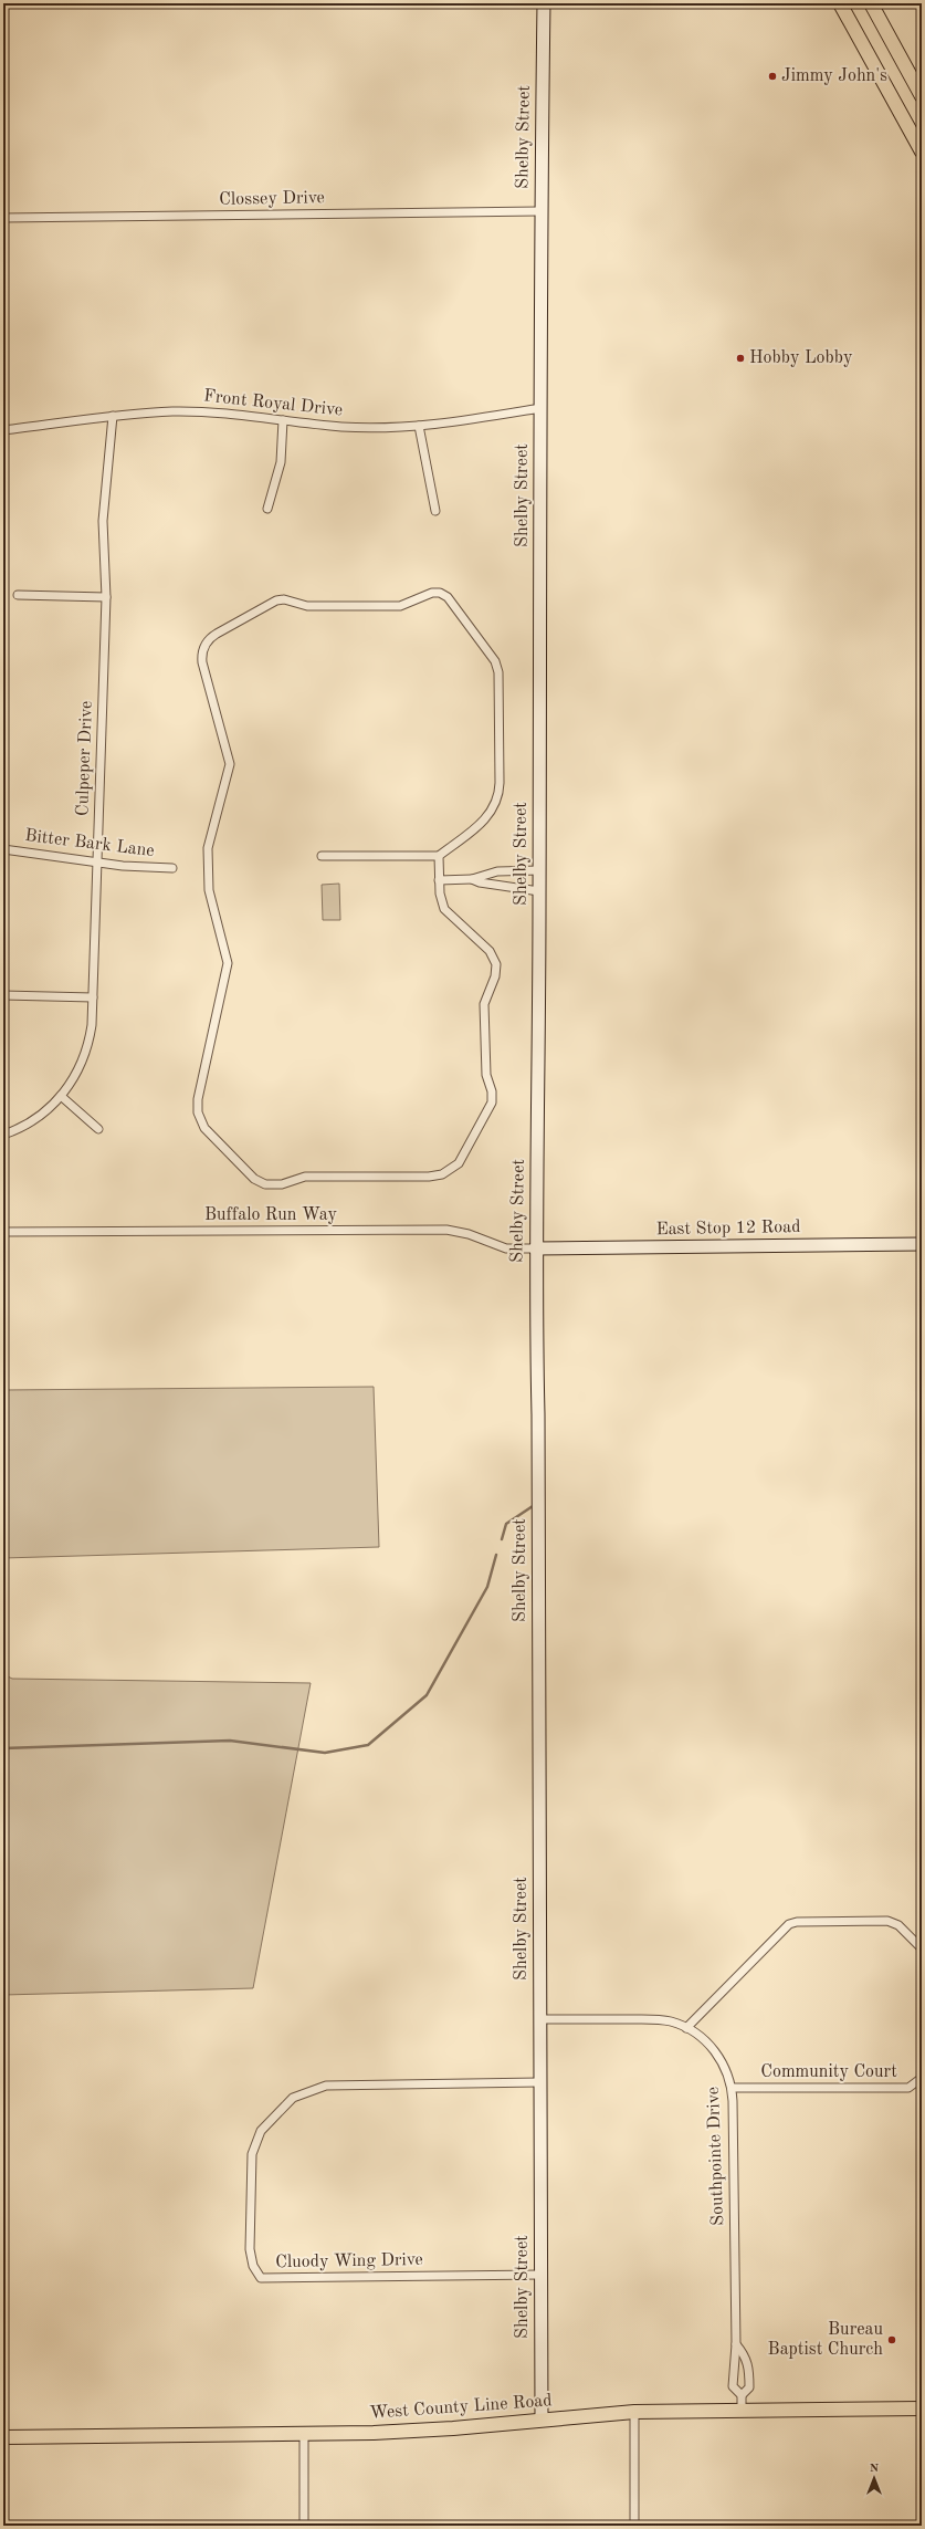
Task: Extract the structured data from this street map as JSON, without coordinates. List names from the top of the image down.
{
  "streets": {
    "main road": ["West County Line Road"],
    "street": [
      "Shelby Street",
      "Clossey Drive",
      "Front Royal Drive",
      "Culpeper Drive",
      "Bitter Bark Lane",
      "Buffalo Run Way",
      "East Stop 12 Road",
      "Community Court",
      "Southpointe Drive",
      "Cluody Wing Drive"
    ]
  },
  "crossings": [
    ["Shelby Street", "Clossey Drive"],
    ["Shelby Street", "Front Royal Drive"],
    ["Shelby Street", "Buffalo Run Way"],
    ["Shelby Street", "East Stop 12 Road"],
    ["Shelby Street", "Southpointe Drive"],
    ["Shelby Street", "Cluody Wing Drive"],
    ["Shelby Street", "West County Line Road"],
    ["Front Royal Drive", "Culpeper Drive"],
    ["Culpeper Drive", "Bitter Bark Lane"],
    ["Buffalo Run Way", "East Stop 12 Road"],
    ["Community Court", "Southpointe Drive"],
    ["Southpointe Drive", "West County Line Road"]
  ],
  "places": ["Jimmy John's", "Hobby Lobby", "Bureau Baptist Church"],
  "north": "top"
}
